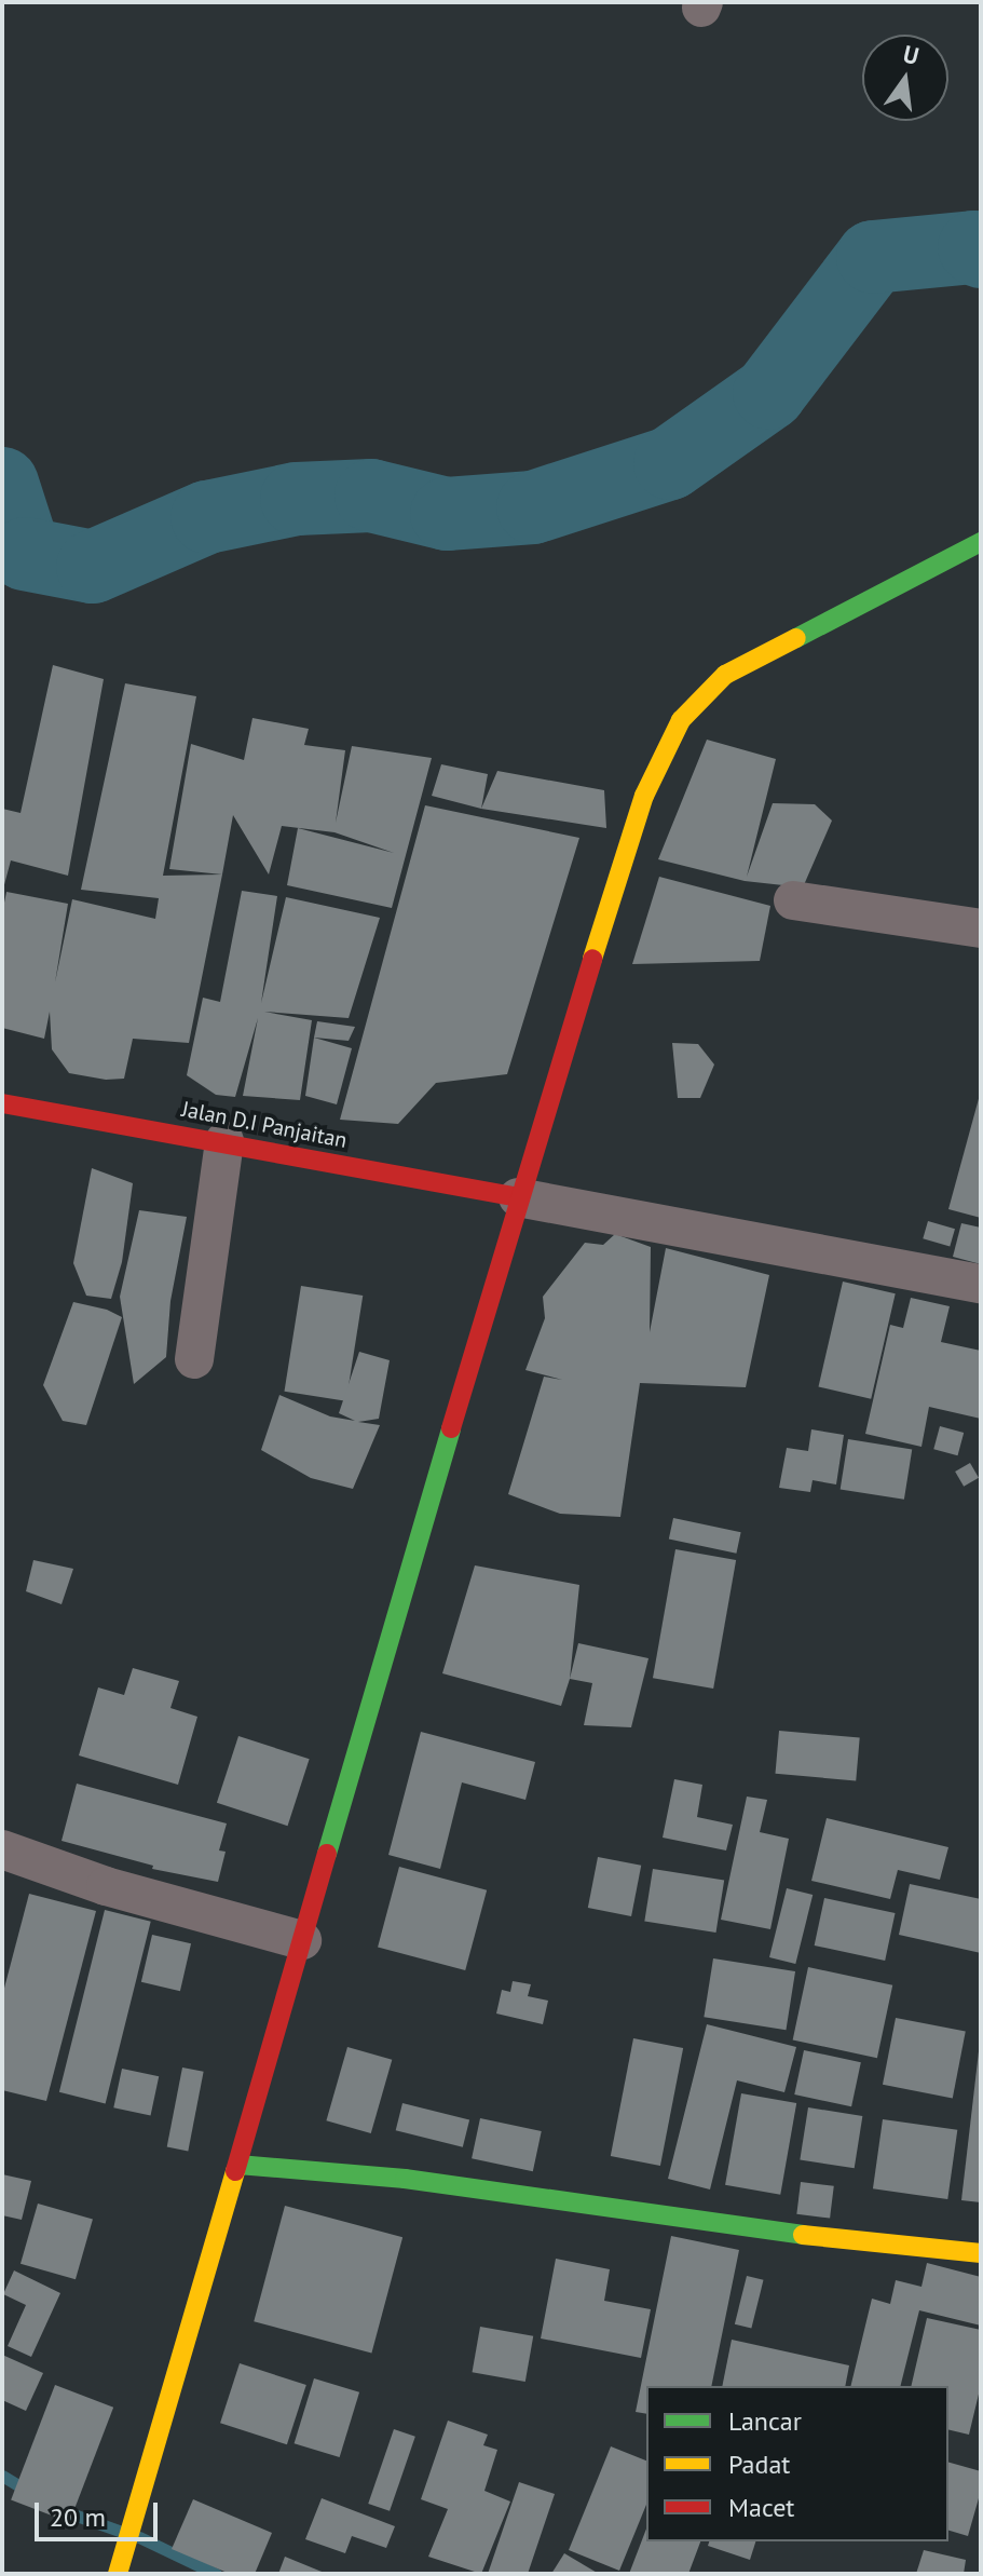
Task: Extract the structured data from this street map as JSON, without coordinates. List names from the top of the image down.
{
  "streets": {
    "street": ["Jalan D.I Panjaitan"]
  },
  "legend": ["Lancar", "Padat", "Macet"],
  "scale_bar": "20 m",
  "north": "top"
}
